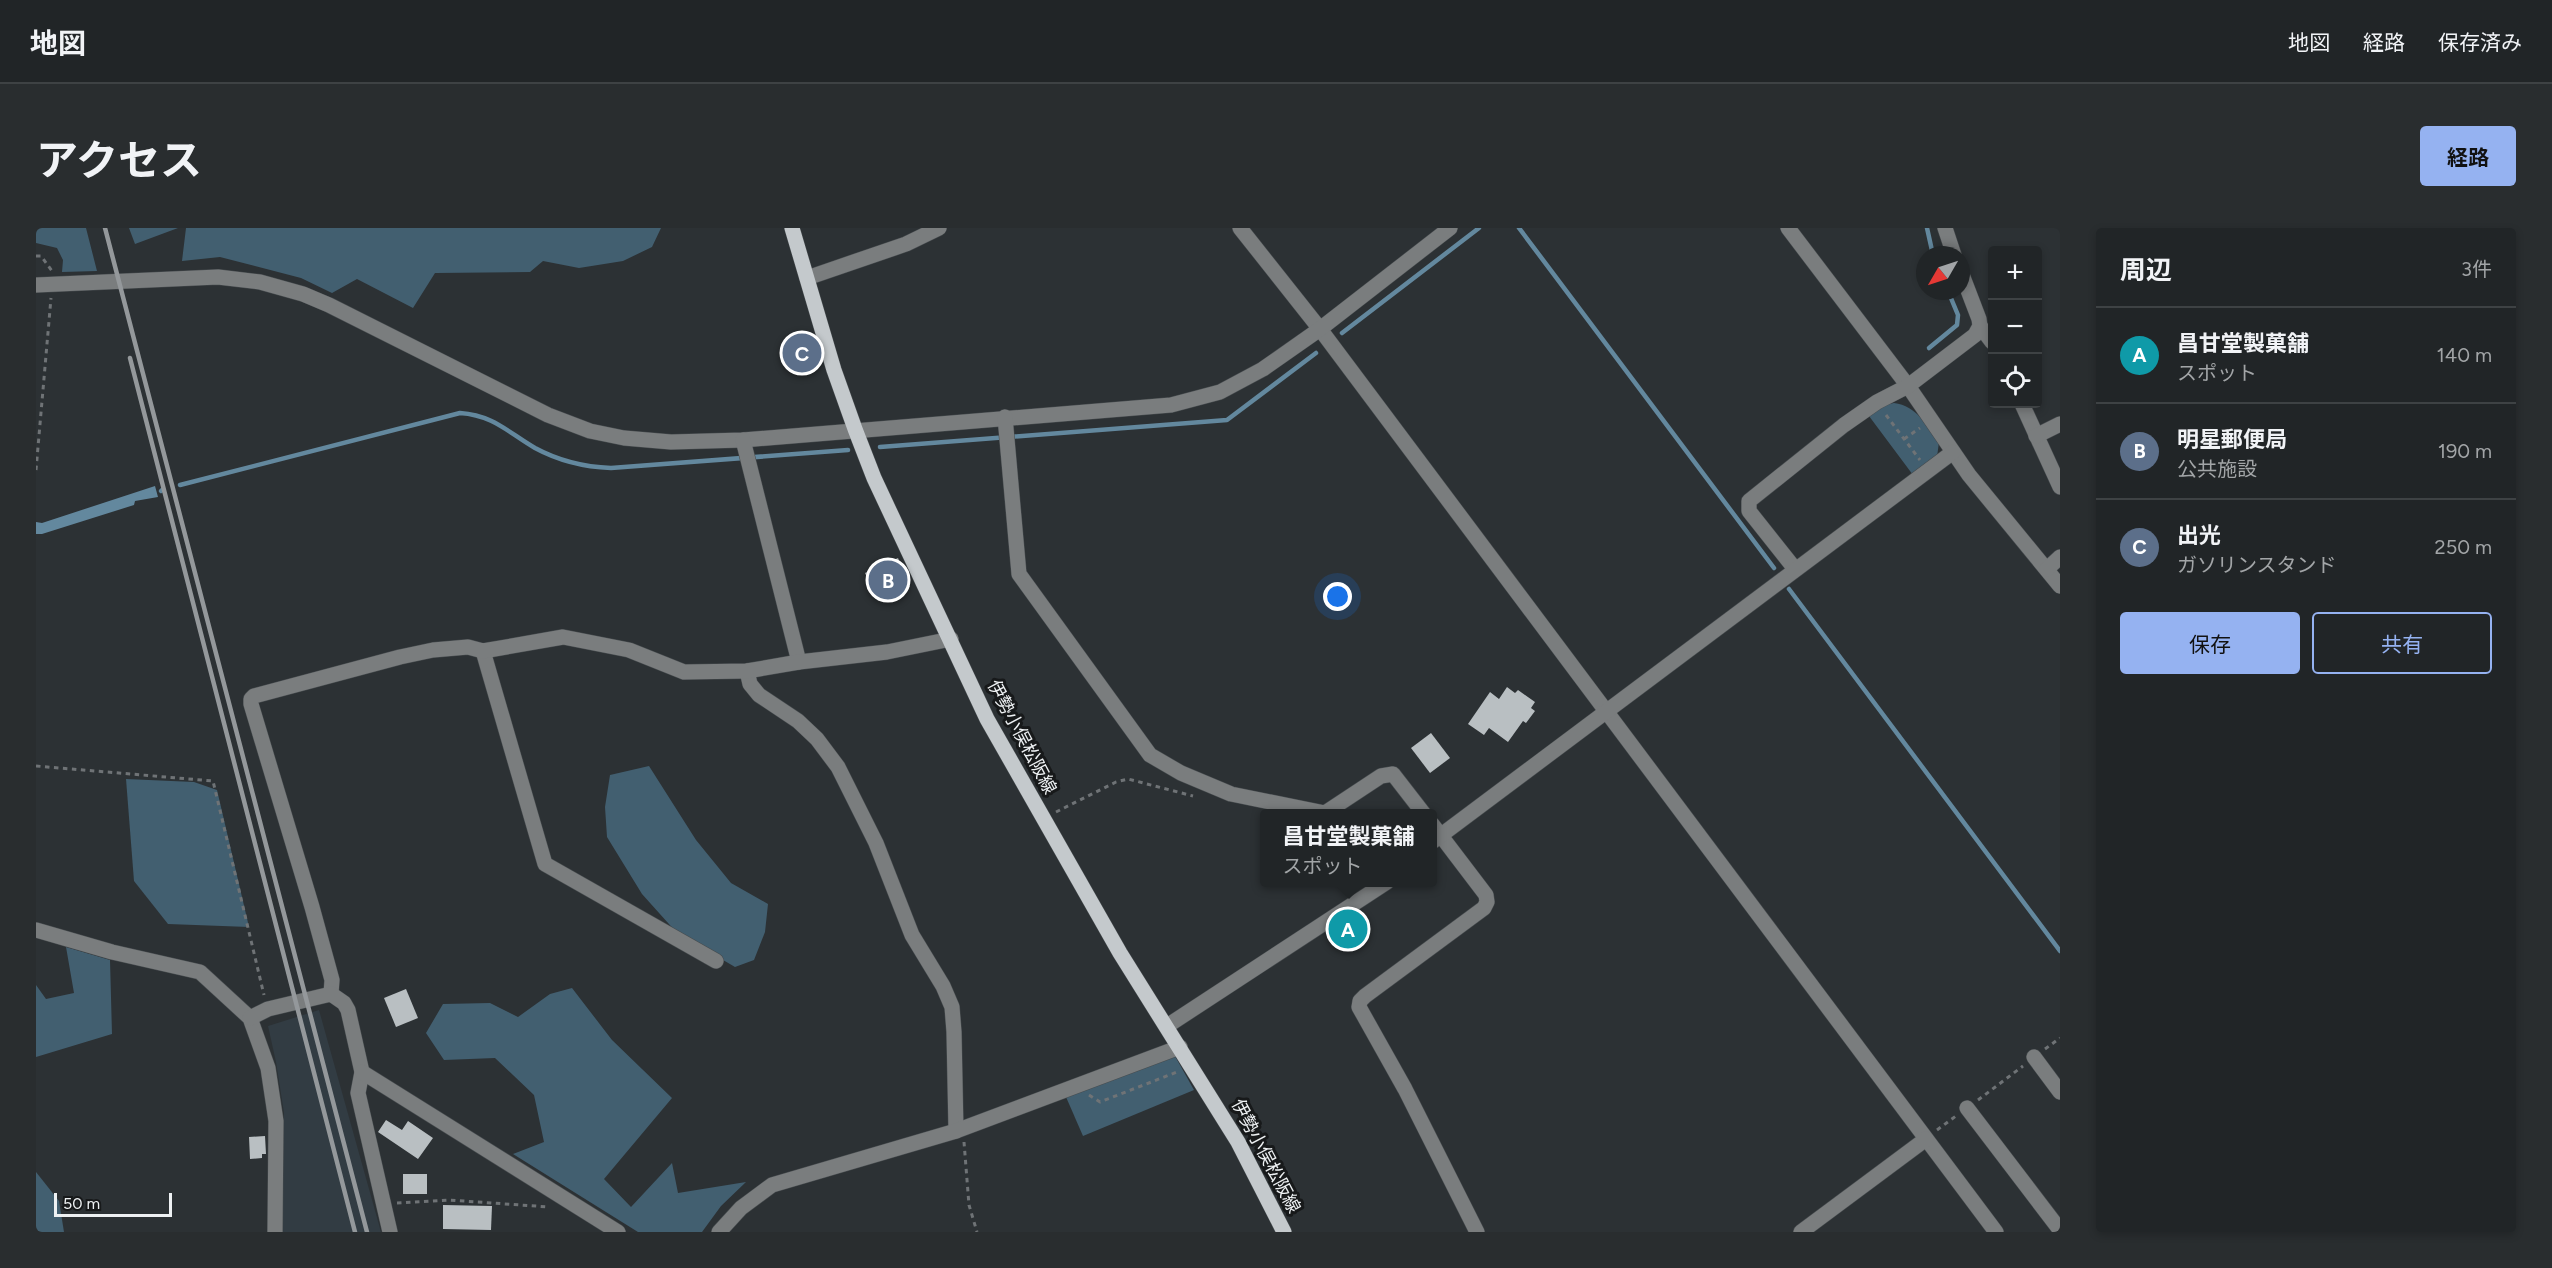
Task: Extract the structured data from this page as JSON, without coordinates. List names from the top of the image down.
{
  "streets": {
    "main road": ["伊勢小俣松阪線"]
  },
  "scale_bar": "50 m",
  "north": "bottom left",
  "page": {
    "header": "地図",
    "nav": ["地図", "経路", "保存済み"],
    "title": "アクセス",
    "buttons": [
      "経路",
      ["保存", "共有"]
    ],
    "heading": ["周辺", "3件"],
    "map_buttons": ["+", "−"],
    "list": [
      {
        "mark": "A",
        "name": "昌甘堂製菓舗",
        "note": "スポット",
        "value": "140 m"
      },
      {
        "mark": "B",
        "name": "明星郵便局",
        "note": "公共施設",
        "value": "190 m"
      },
      {
        "mark": "C",
        "name": "出光",
        "note": "ガソリンスタンド",
        "value": "250 m"
      }
    ],
    "pins": ["C", "B", "A"],
    "popup": ["昌甘堂製菓舗", "スポット"],
    "scale": "50 m"
  }
}
